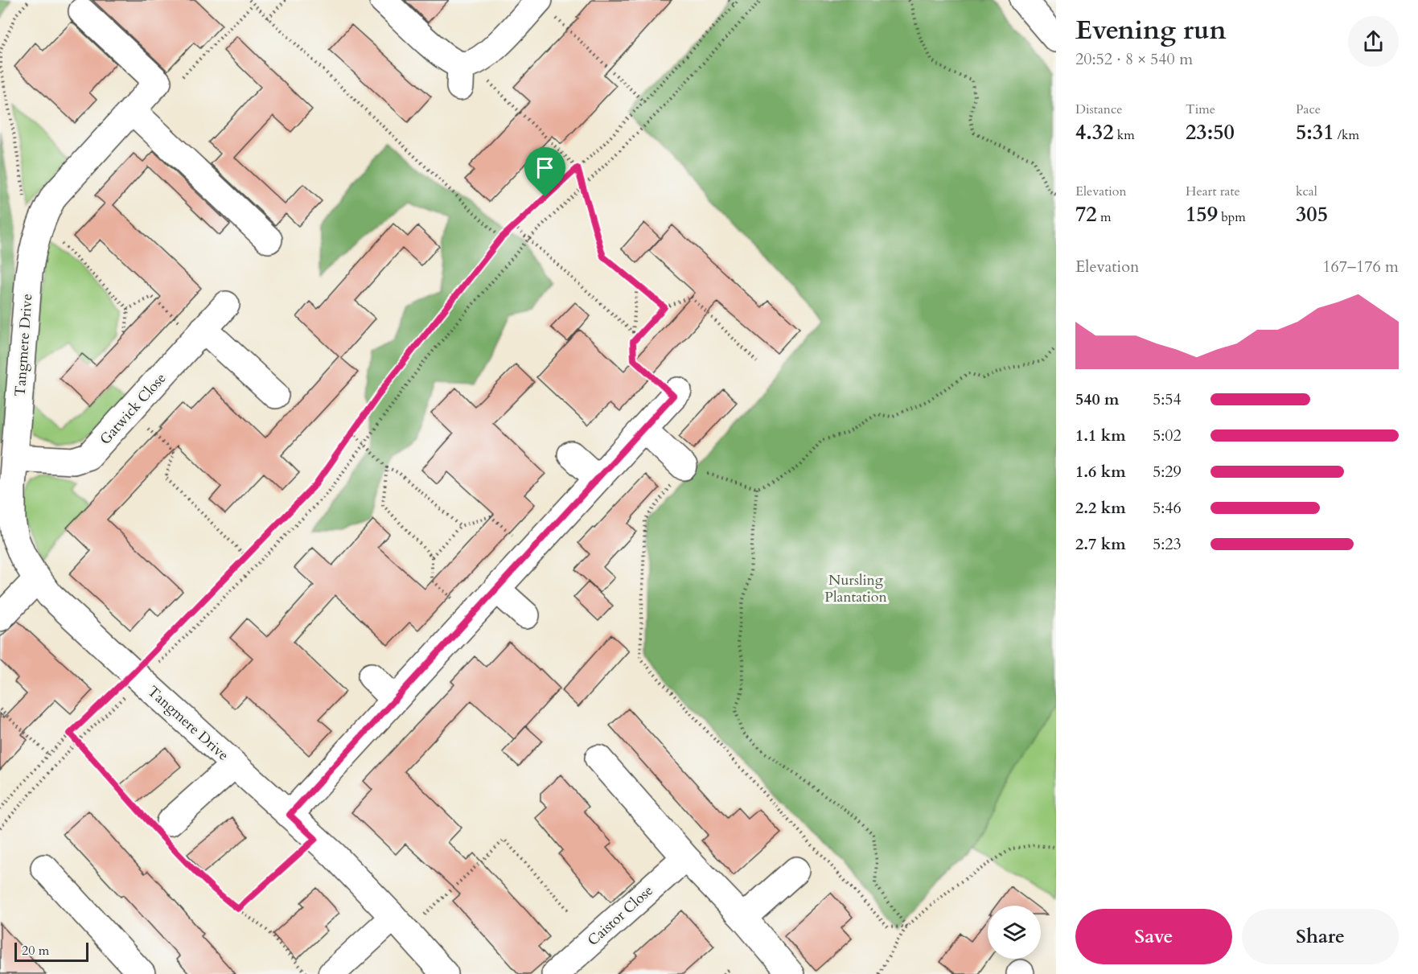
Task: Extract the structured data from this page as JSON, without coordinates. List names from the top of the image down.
{
  "streets": {
    "street": ["Tangmere Drive", "Gatwick Close", "Caistor Close"]
  },
  "crossings": [
    ["Tangmere Drive", "Gatwick Close"]
  ],
  "parks": ["Nursling Plantation"],
  "scale_bar": "20 m",
  "page": {
    "heading": ["Evening run", "20:52 · 8 × 540 m"],
    "stats": [
      ["Distance", "4.32 km"],
      ["Time", "23:50"],
      ["Pace", "5:31 /km"],
      ["Elevation", "72 m"],
      ["Heart rate", "159 bpm"],
      ["kcal", "305"]
    ],
    "chart": ["Elevation", "167–176 m"],
    "list": [
      {
        "name": "540 m",
        "note": "5:54"
      },
      {
        "name": "1.1 km",
        "note": "5:02"
      },
      {
        "name": "1.6 km",
        "note": "5:29"
      },
      {
        "name": "2.2 km",
        "note": "5:46"
      },
      {
        "name": "2.7 km",
        "note": "5:23"
      }
    ],
    "buttons": ["Save", "Share"],
    "scale": "20 m"
  }
}
